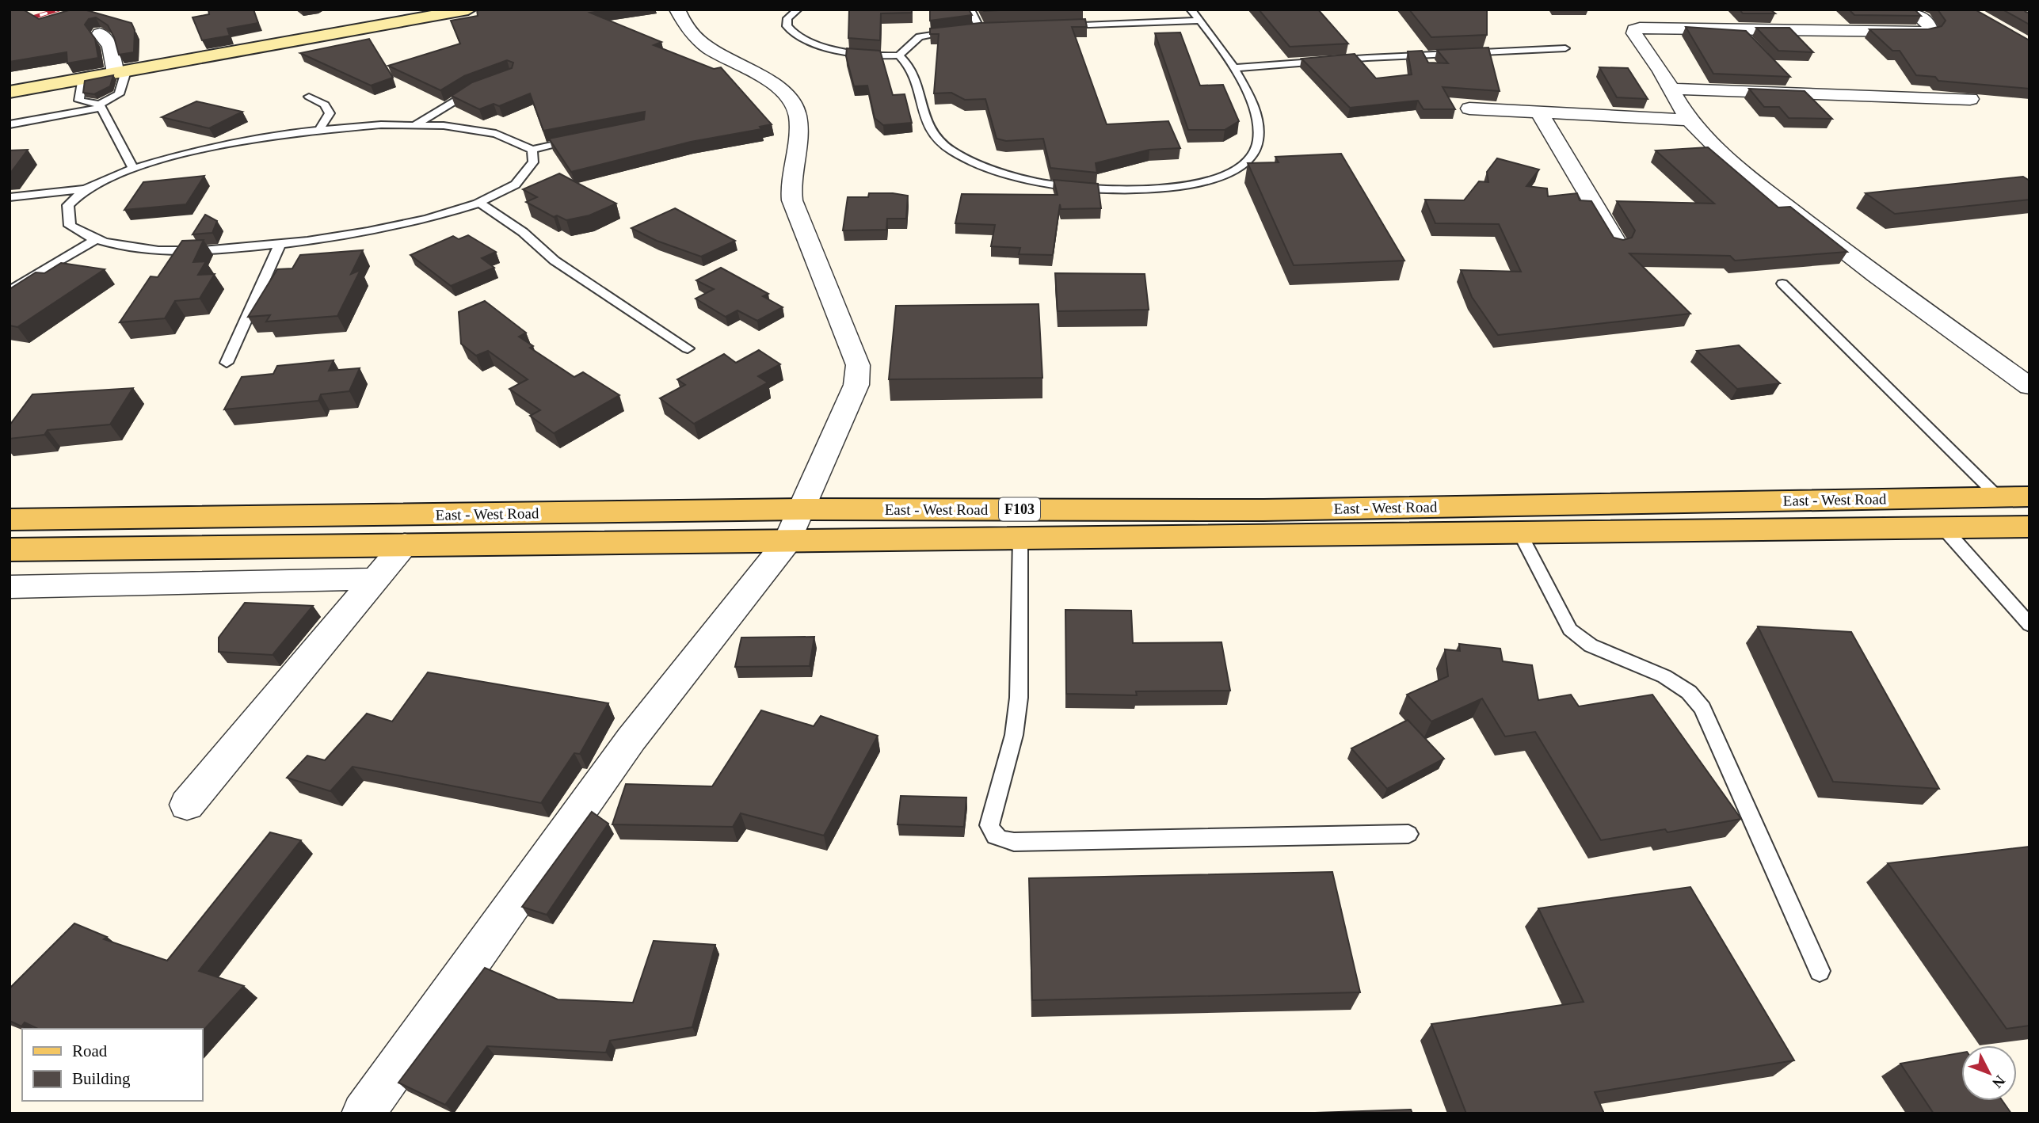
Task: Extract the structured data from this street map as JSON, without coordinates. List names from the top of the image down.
{
  "streets": {
    "main road": ["East - West Road", "F103"]
  },
  "legend": ["Road", "Building"],
  "north": "bottom right"
}
